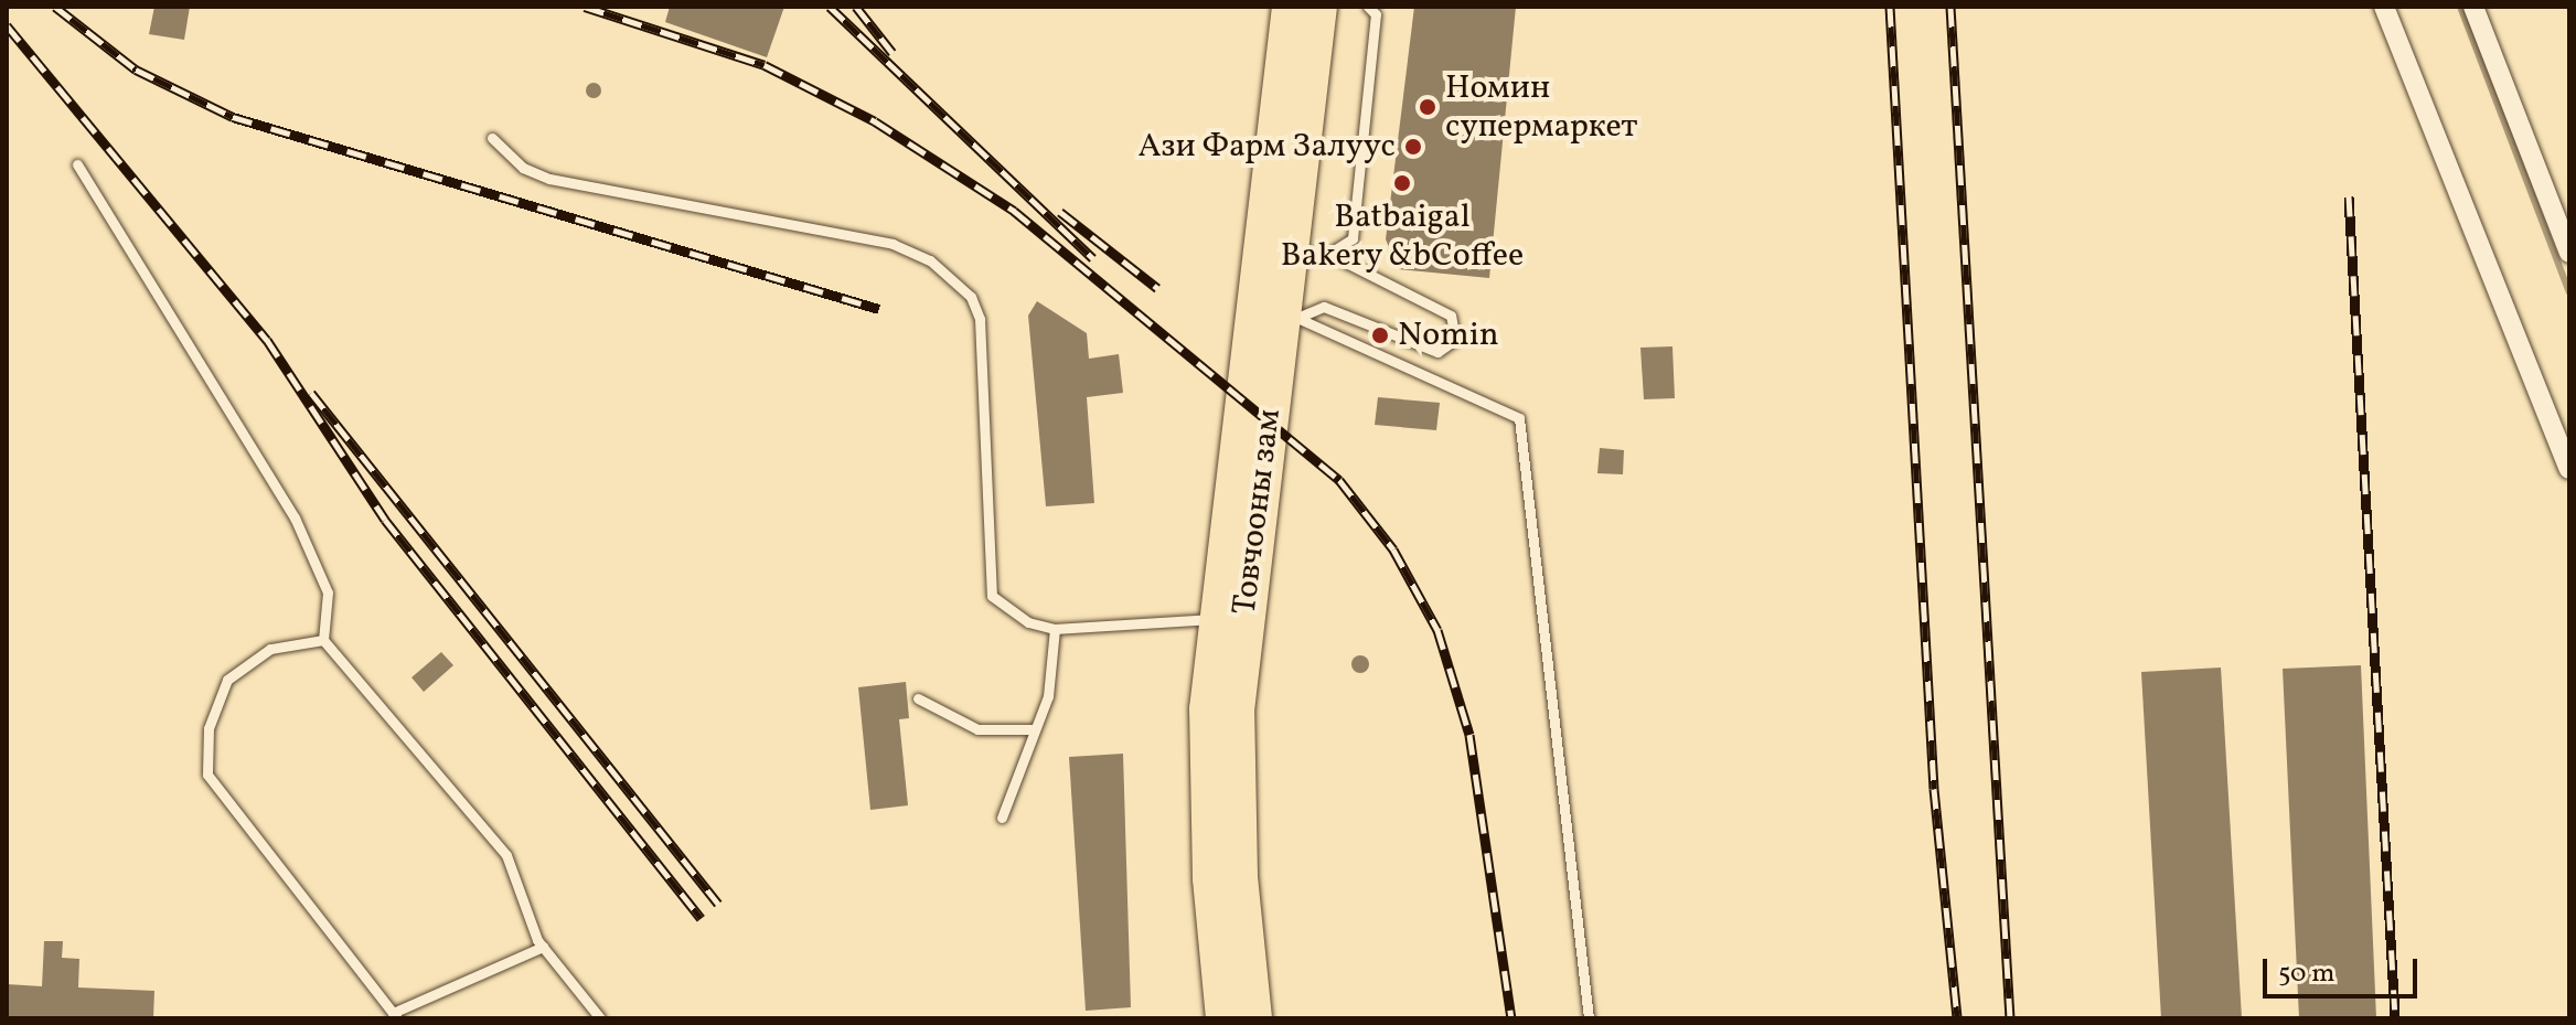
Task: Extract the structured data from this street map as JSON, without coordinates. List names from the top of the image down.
{
  "streets": {
    "highway": ["Товчооны зам"]
  },
  "places": [
    "Номин супермаркет",
    "Ази Фарм Залуус",
    "Batbaigal Bakery &bCoffee",
    "Nomin"
  ],
  "scale_bar": "50 m"
}
